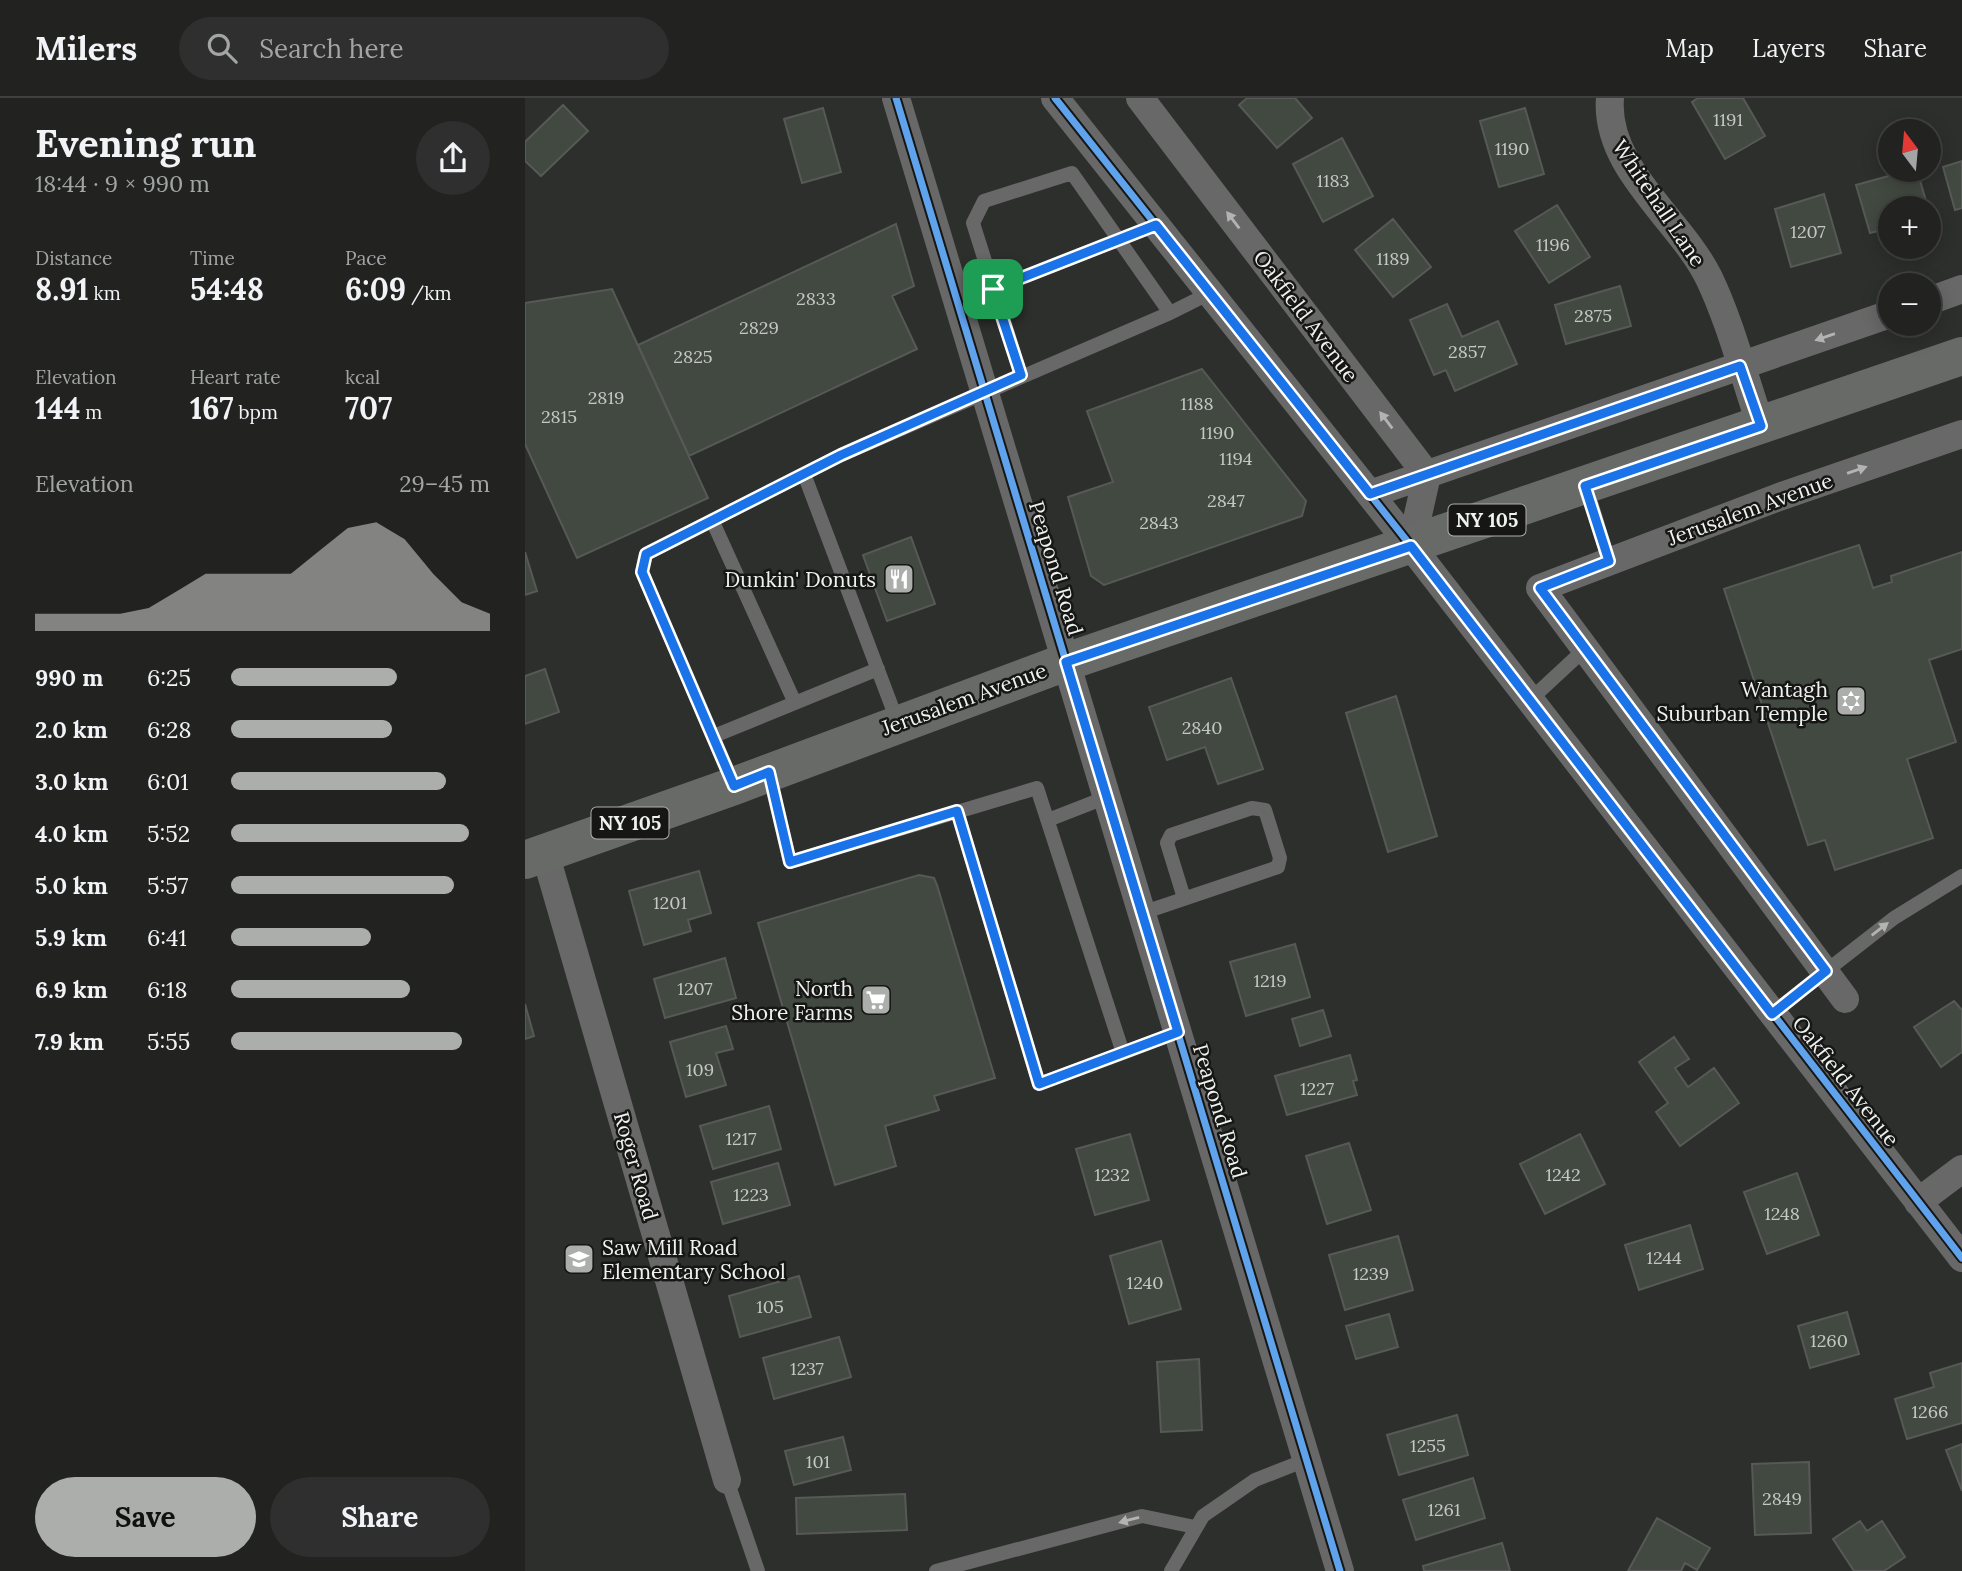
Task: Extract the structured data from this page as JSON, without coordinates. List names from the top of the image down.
{
  "streets": {
    "main road": ["Jerusalem Avenue", "NY 105"],
    "street": [
      "Whitehall Lane",
      "Oakfield Avenue",
      "Peapond Road",
      "Roger Road"
    ]
  },
  "crossings": [
    ["Whitehall Lane", "Jerusalem Avenue"],
    ["Oakfield Avenue", "Jerusalem Avenue"],
    ["Jerusalem Avenue", "Peapond Road"],
    ["Jerusalem Avenue", "Roger Road"]
  ],
  "places": {
    "restaurant": ["Dunkin' Donuts"],
    "synagogue": ["Wantagh Suburban Temple"],
    "supermarket": ["North Shore Farms"],
    "school or university": ["Saw Mill Road Elementary School"]
  },
  "house_numbers": [
    "1191",
    "1190",
    "1183",
    "1207",
    "1196",
    "1189",
    "2833",
    "2875",
    "2829",
    "2857",
    "2825",
    "2819",
    "1188",
    "2815",
    "1190",
    "1194",
    "2847",
    "2843",
    "2840",
    "1201",
    "1219",
    "1207",
    "109",
    "1227",
    "1217",
    "1232",
    "1242",
    "1223",
    "1248",
    "1244",
    "1239",
    "1240",
    "105",
    "1260",
    "1237",
    "1266",
    "1255",
    "101",
    "2849",
    "1261"
  ],
  "north": "top",
  "page": {
    "header": "Milers",
    "search": "Search here",
    "nav": ["Map", "Layers", "Share"],
    "heading": ["Evening run", "18:44 · 9 × 990 m"],
    "map_buttons": ["+", "−"],
    "stats": [
      ["Distance", "8.91 km"],
      ["Time", "54:48"],
      ["Pace", "6:09 /km"],
      ["Elevation", "144 m"],
      ["Heart rate", "167 bpm"],
      ["kcal", "707"]
    ],
    "chart": ["Elevation", "29–45 m"],
    "list": [
      {
        "name": "990 m",
        "note": "6:25"
      },
      {
        "name": "2.0 km",
        "note": "6:28"
      },
      {
        "name": "3.0 km",
        "note": "6:01"
      },
      {
        "name": "4.0 km",
        "note": "5:52"
      },
      {
        "name": "5.0 km",
        "note": "5:57"
      },
      {
        "name": "5.9 km",
        "note": "6:41"
      },
      {
        "name": "6.9 km",
        "note": "6:18"
      },
      {
        "name": "7.9 km",
        "note": "5:55"
      }
    ],
    "buttons": ["Save", "Share"]
  }
}
